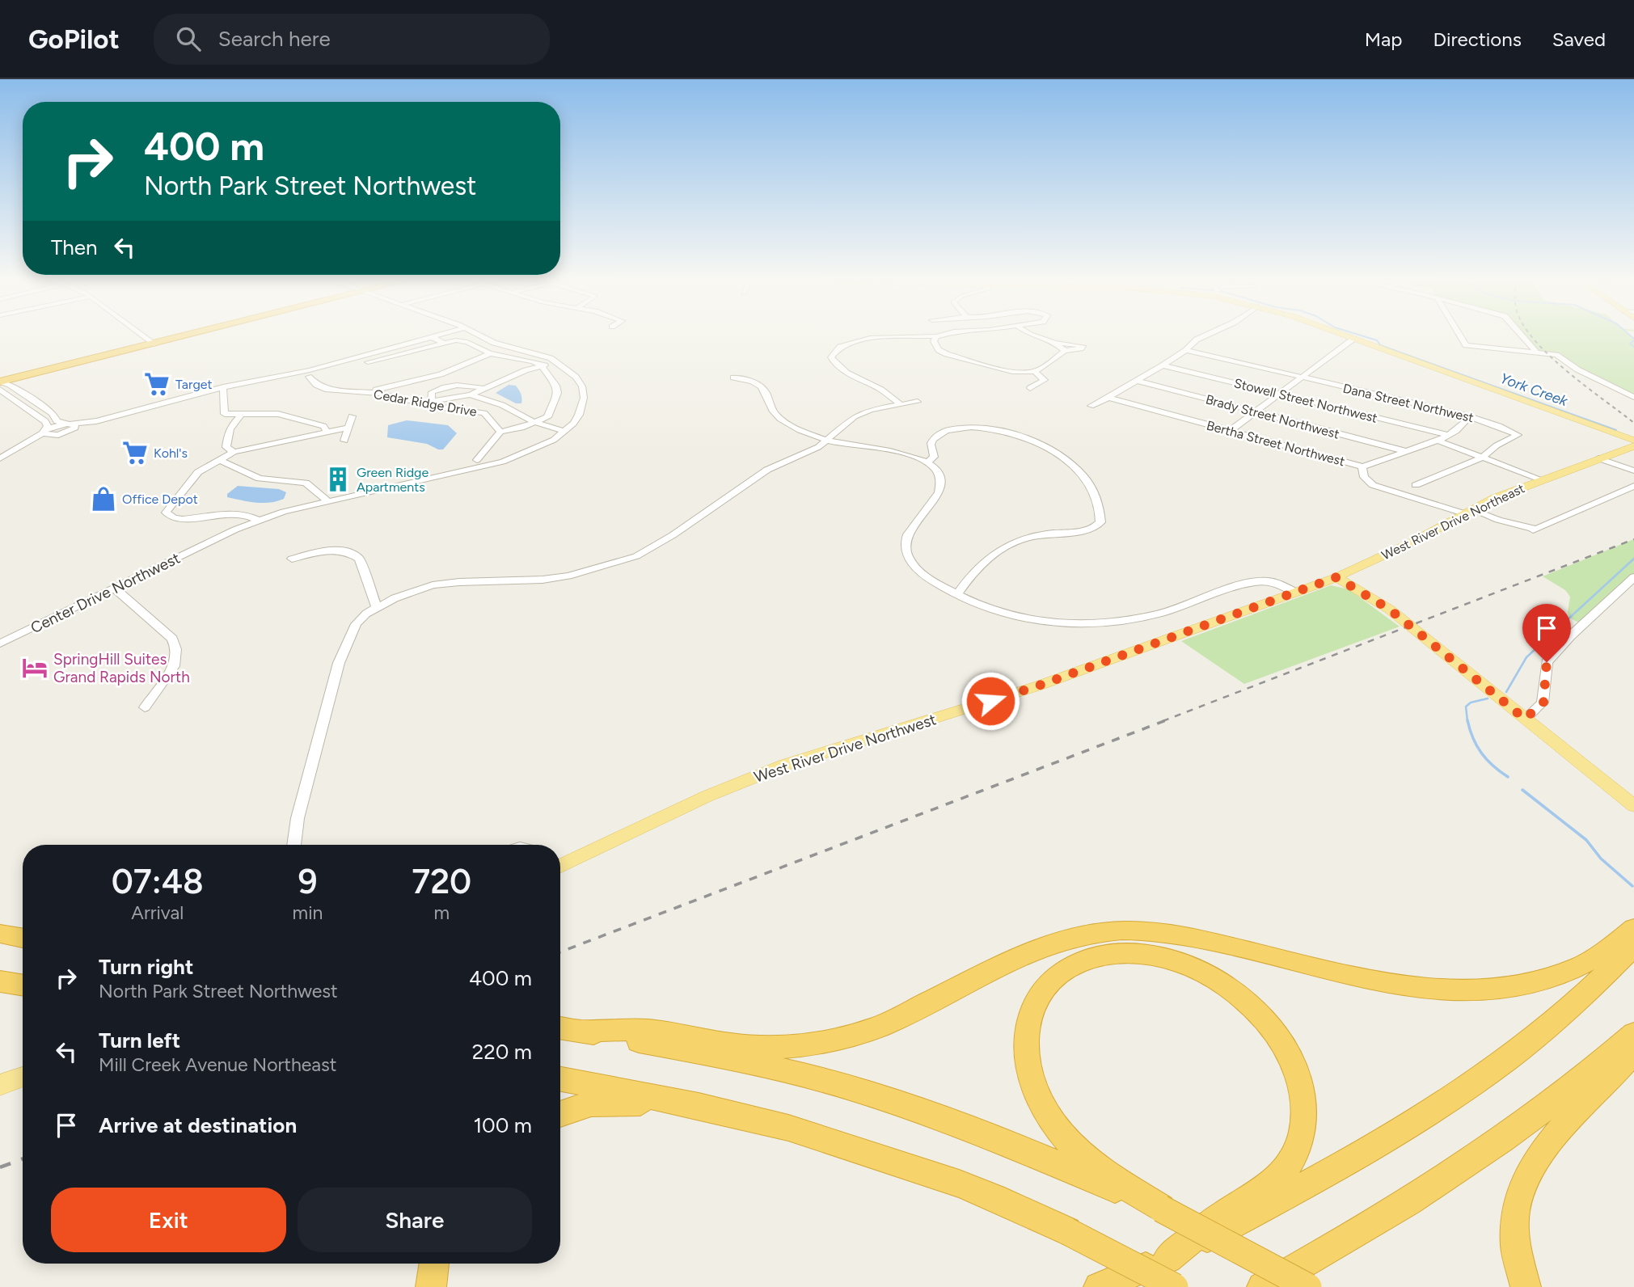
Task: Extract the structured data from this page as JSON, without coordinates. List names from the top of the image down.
{
  "streets": {
    "main road": ["West River Drive Northeast", "West River Drive Northwest"],
    "street": [
      "Stowell Street Northwest",
      "Cedar Ridge Drive",
      "Dana Street Northwest",
      "Brady Street Northwest",
      "Bertha Street Northwest",
      "Center Drive Northwest"
    ]
  },
  "crossings": [
    ["Bertha Street Northwest", "West River Drive Northeast"],
    ["West River Drive Northeast", "West River Drive Northwest"]
  ],
  "water": ["York Creek"],
  "places": {
    "supermarket": ["Target", "Kohl's"],
    "building": ["Green Ridge Apartments"],
    "shop": ["Office Depot"],
    "hotel": ["SpringHill Suites Grand Rapids North"]
  },
  "page": {
    "header": "GoPilot",
    "search": "Search here",
    "nav": ["Map", "Directions", "Saved"],
    "turn": ["400 m", "North Park Street Northwest"],
    "then": "Then",
    "eta": [
      "07:48",
      "Arrival",
      "9",
      "min",
      "720",
      "m"
    ],
    "list": [
      {
        "name": "Turn right",
        "note": "North Park Street Northwest",
        "value": "400 m"
      },
      {
        "name": "Turn left",
        "note": "Mill Creek Avenue Northeast",
        "value": "220 m"
      },
      {
        "name": "Arrive at destination",
        "value": "100 m"
      }
    ],
    "buttons": ["Exit", "Share"]
  }
}
